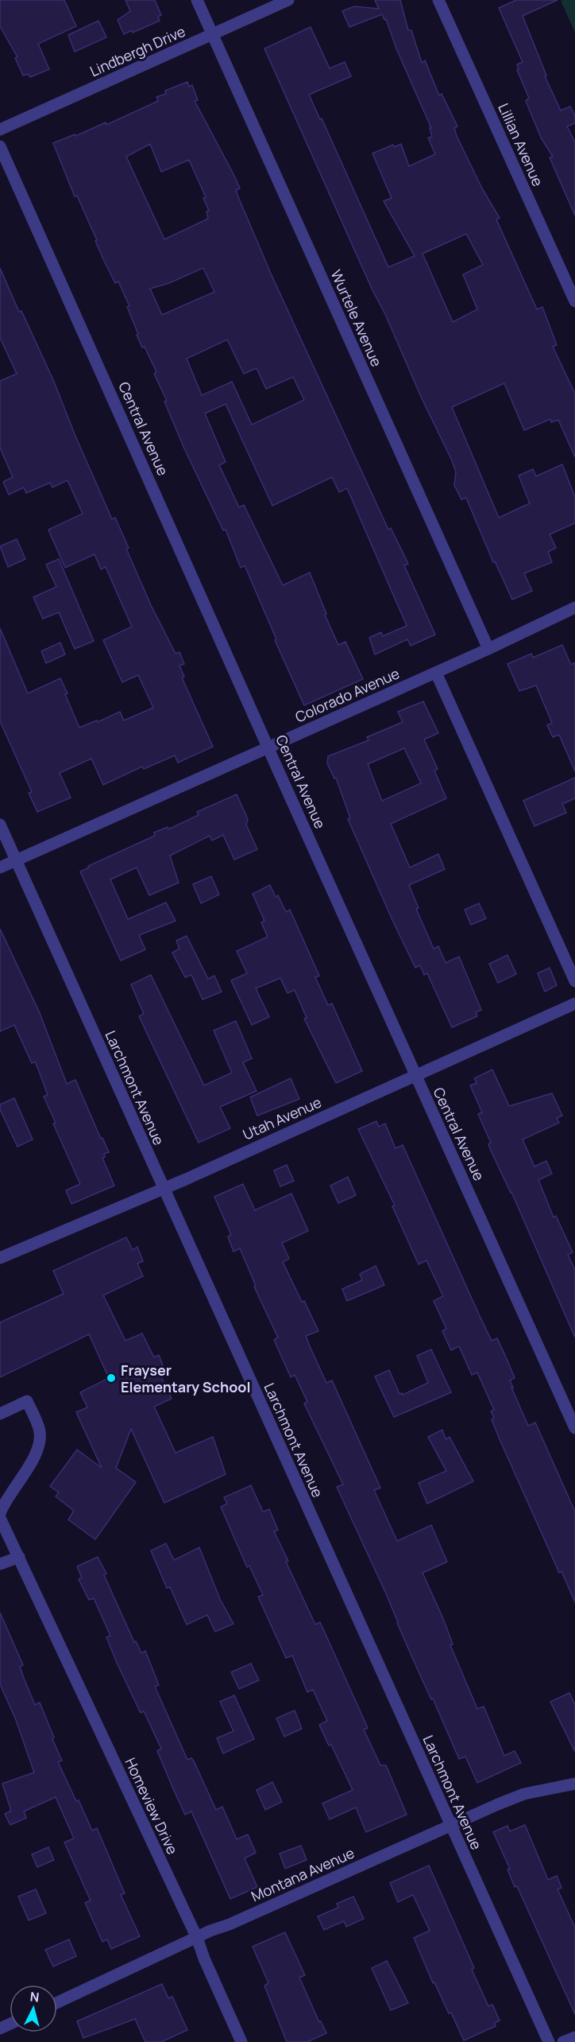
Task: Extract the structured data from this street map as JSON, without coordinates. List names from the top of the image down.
{
  "streets": {
    "street": [
      "Lindbergh Drive",
      "Lillian Avenue",
      "Wurtele Avenue",
      "Central Avenue",
      "Colorado Avenue",
      "Larchmont Avenue",
      "Utah Avenue",
      "Homeview Drive",
      "Montana Avenue"
    ]
  },
  "crossings": [
    ["Lindbergh Drive", "Wurtele Avenue"],
    ["Wurtele Avenue", "Colorado Avenue"],
    ["Central Avenue", "Colorado Avenue"],
    ["Central Avenue", "Utah Avenue"],
    ["Colorado Avenue", "Larchmont Avenue"],
    ["Larchmont Avenue", "Utah Avenue"],
    ["Larchmont Avenue", "Montana Avenue"],
    ["Homeview Drive", "Montana Avenue"]
  ],
  "places": ["Frayser Elementary School"],
  "north": "top"
}
